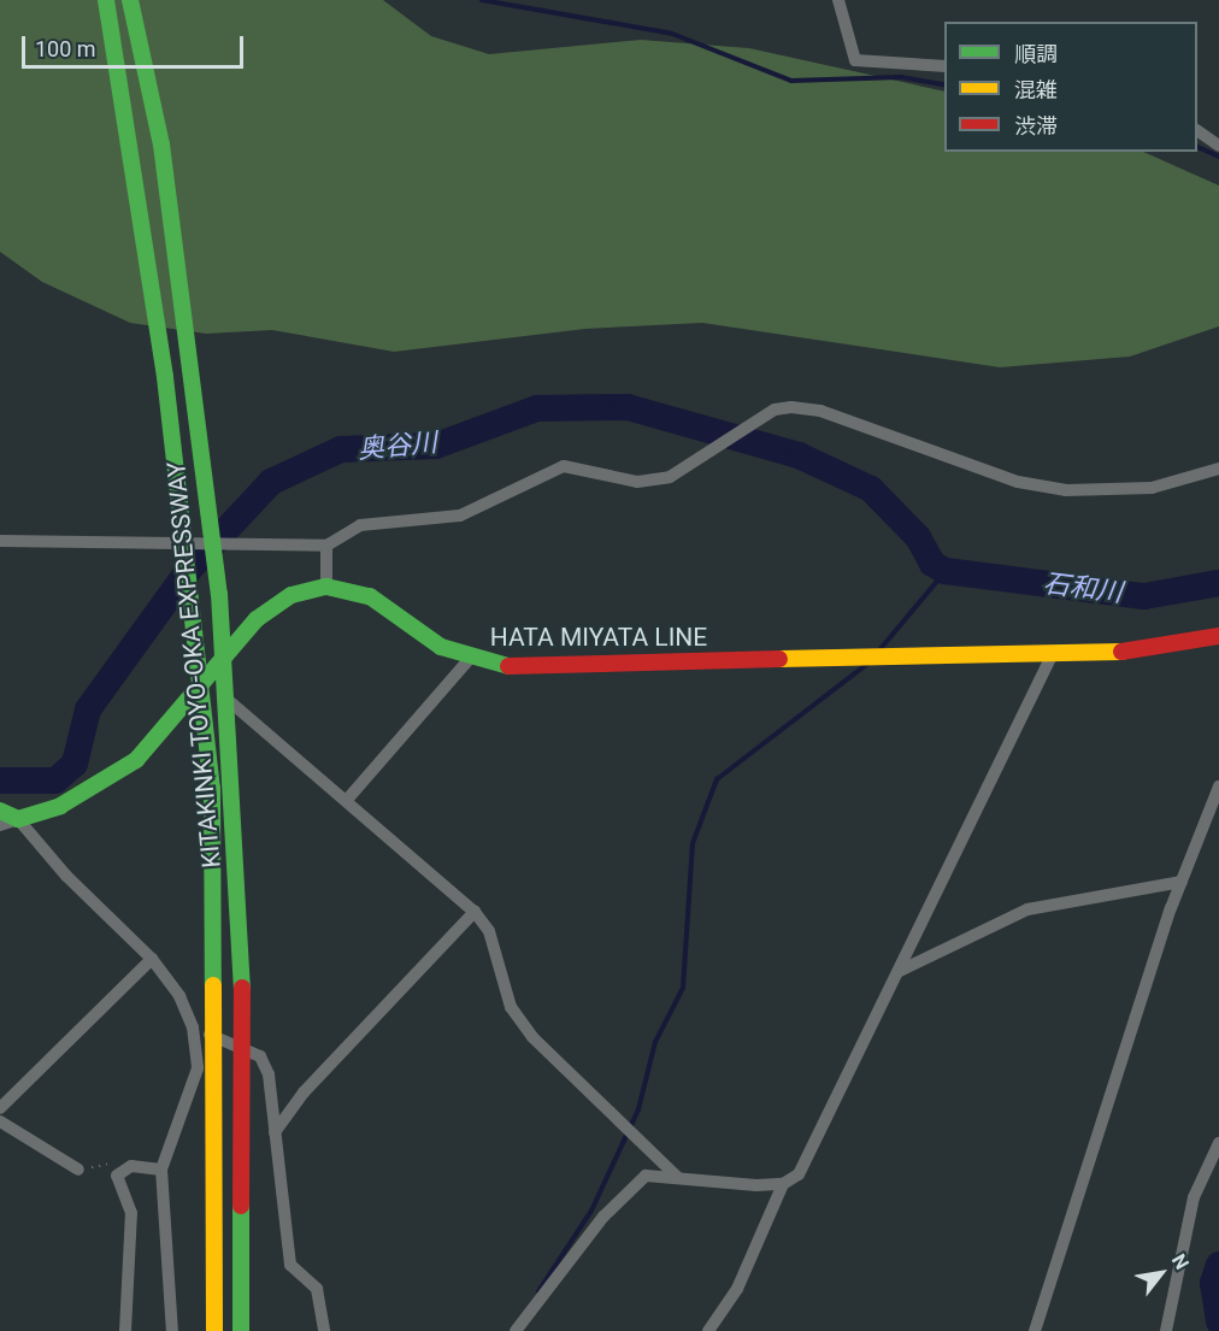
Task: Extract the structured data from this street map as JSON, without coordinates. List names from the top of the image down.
{
  "streets": {
    "main road": ["HATA MIYATA LINE", "KITAKINKI TOYO-OKA EXPRESSWAY"]
  },
  "water": ["奥谷川", "石和川"],
  "legend": ["順調", "混雑", "渋滞"],
  "scale_bar": "100 m",
  "north": "top right"
}
